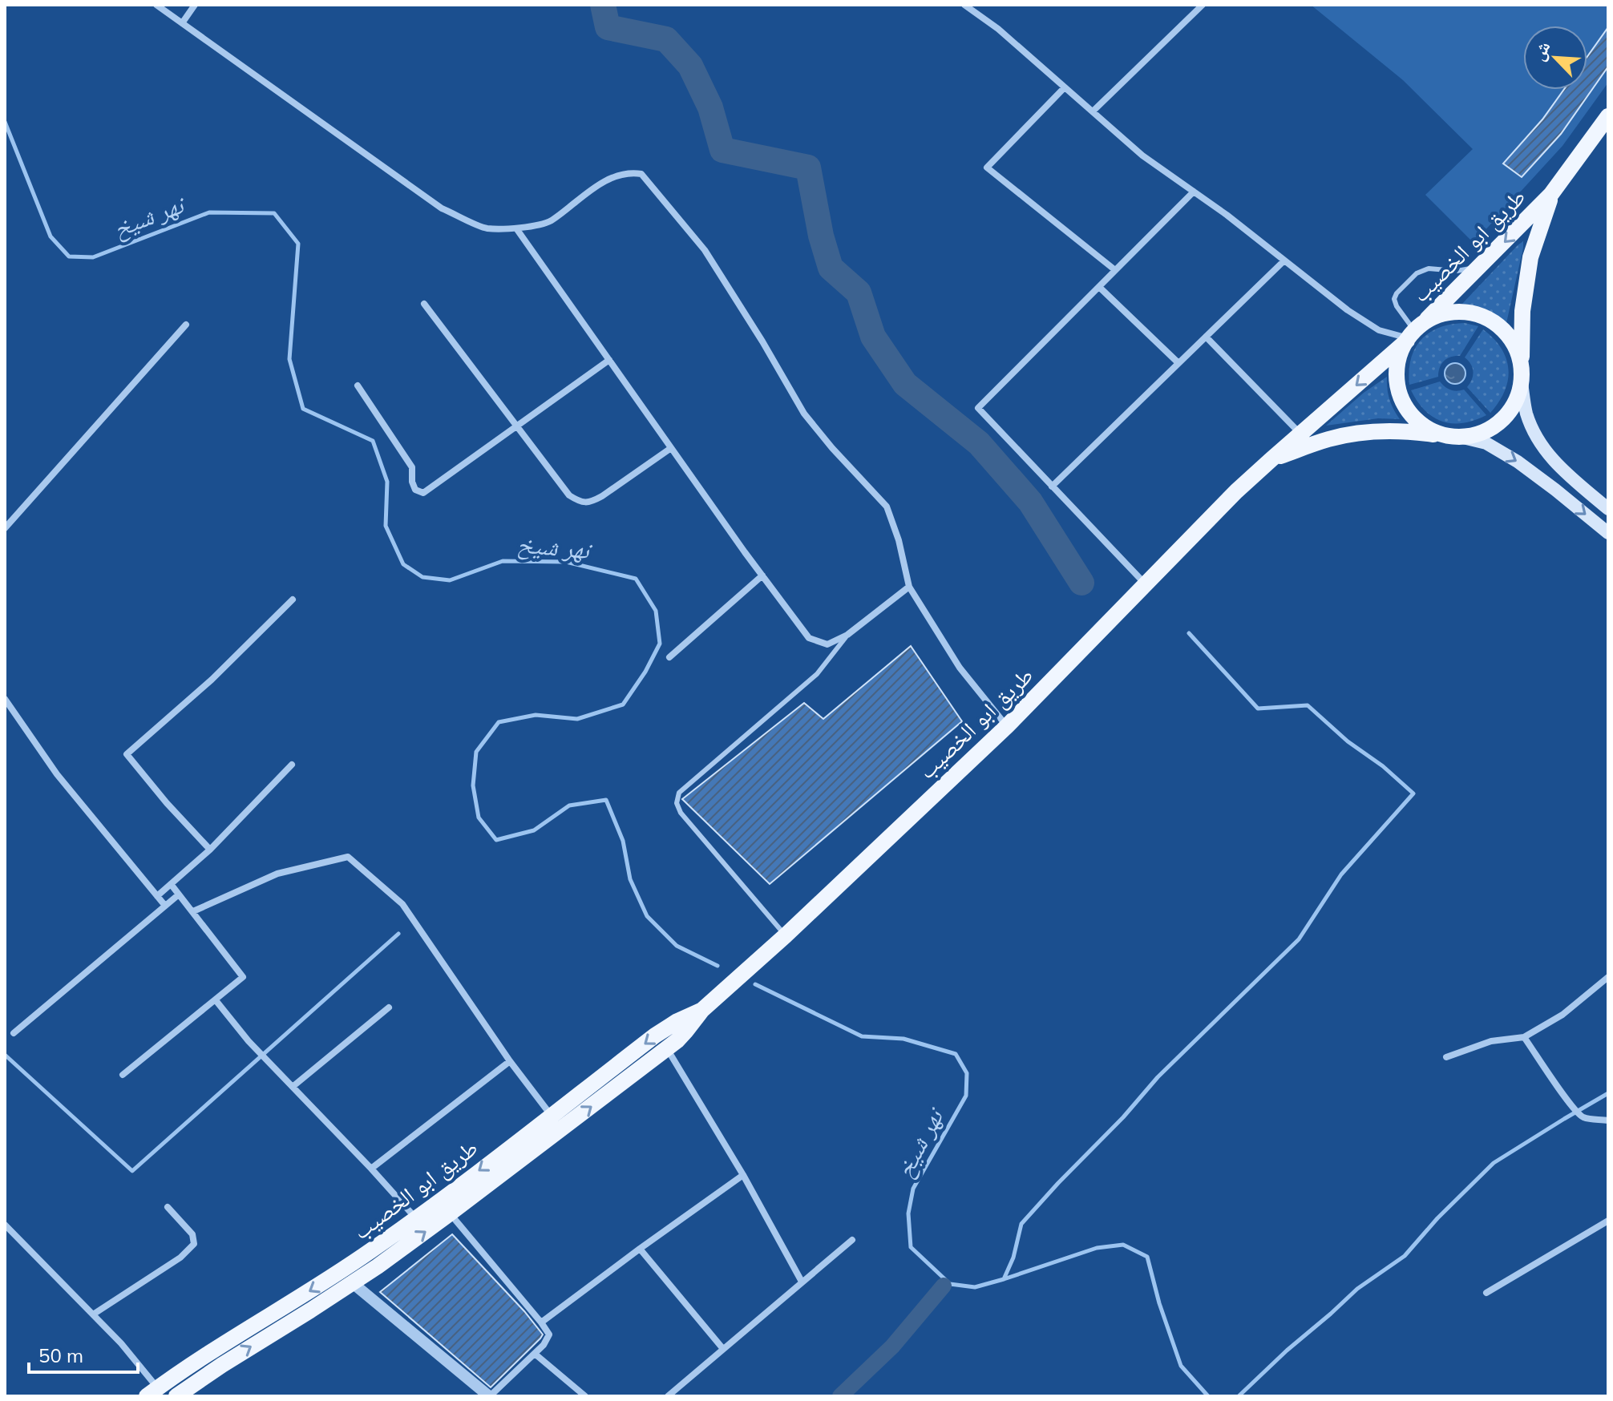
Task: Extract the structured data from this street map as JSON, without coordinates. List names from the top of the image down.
{
  "streets": {
    "main road": ["طريق ابو الخصيب"]
  },
  "water": ["نهر شيخ"],
  "scale_bar": "50 m",
  "north": "top left"
}
